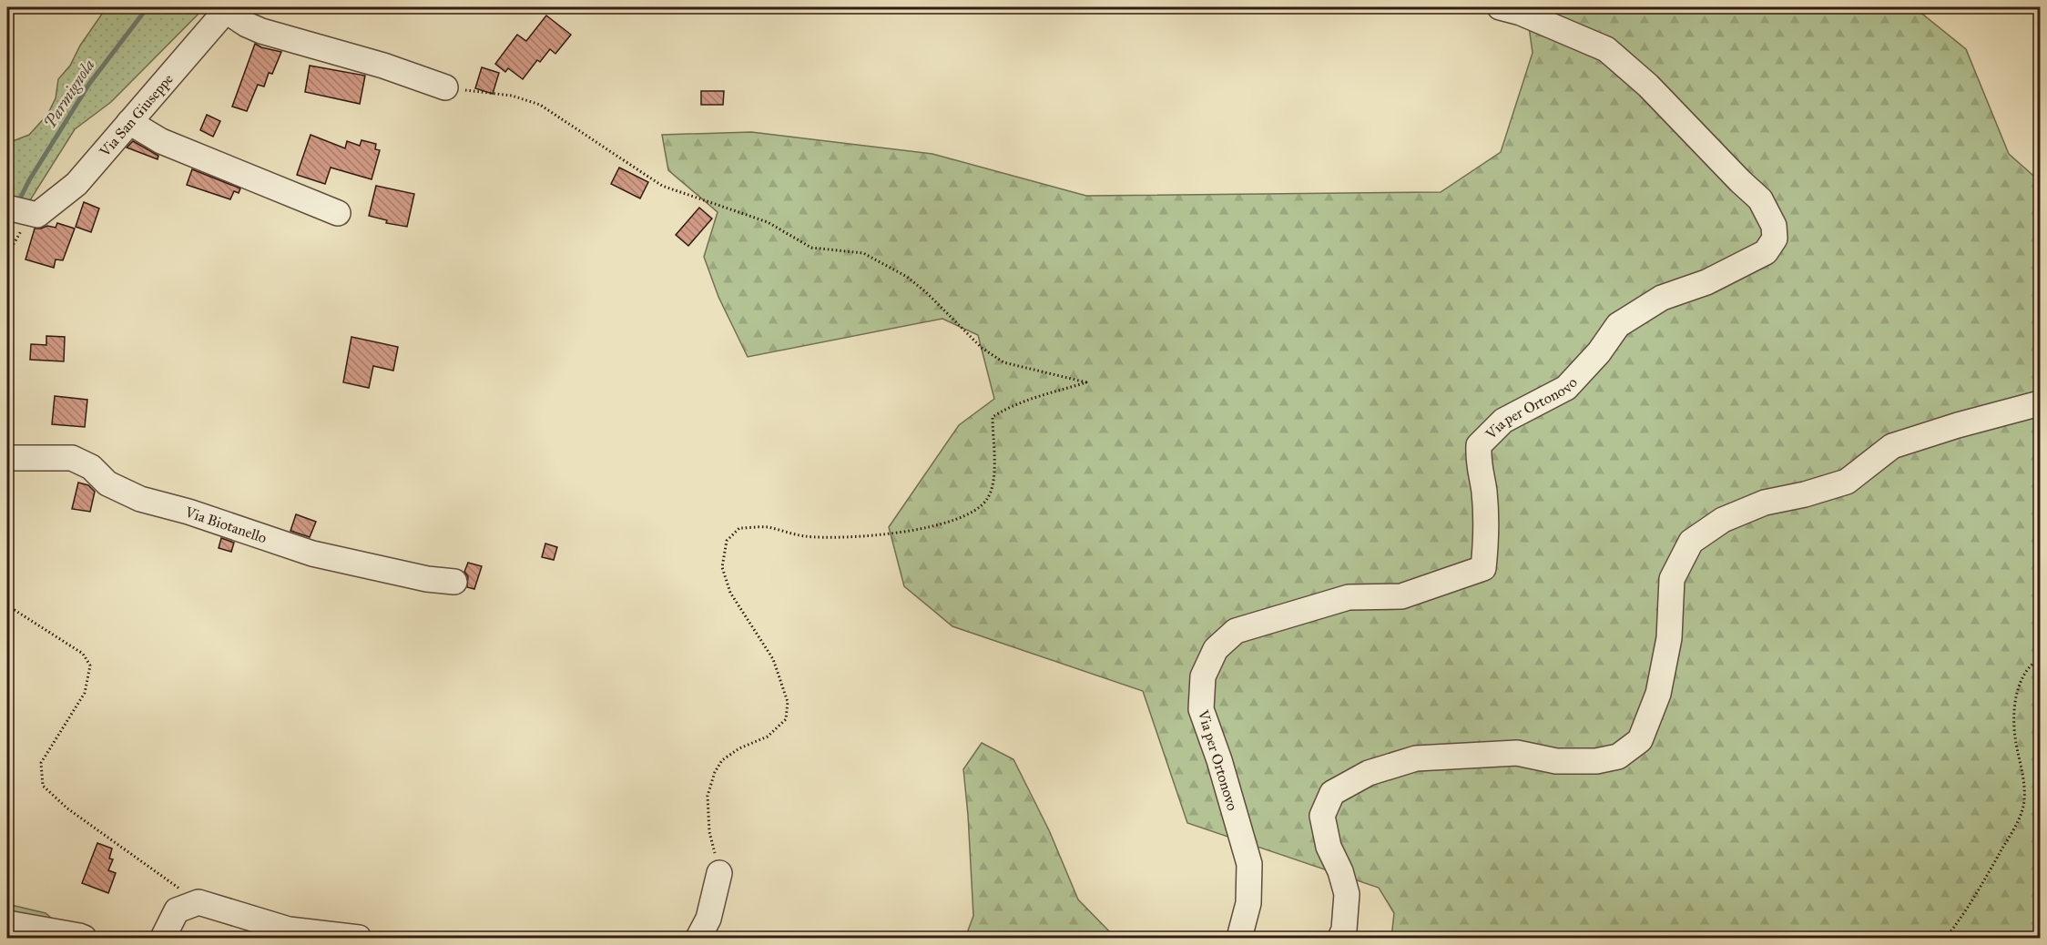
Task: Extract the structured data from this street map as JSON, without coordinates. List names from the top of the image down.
{
  "streets": {
    "street": ["Via San Giuseppe", "Via per Ortonovo", "Via Biotanello"]
  },
  "water": ["Parmignola"]
}
